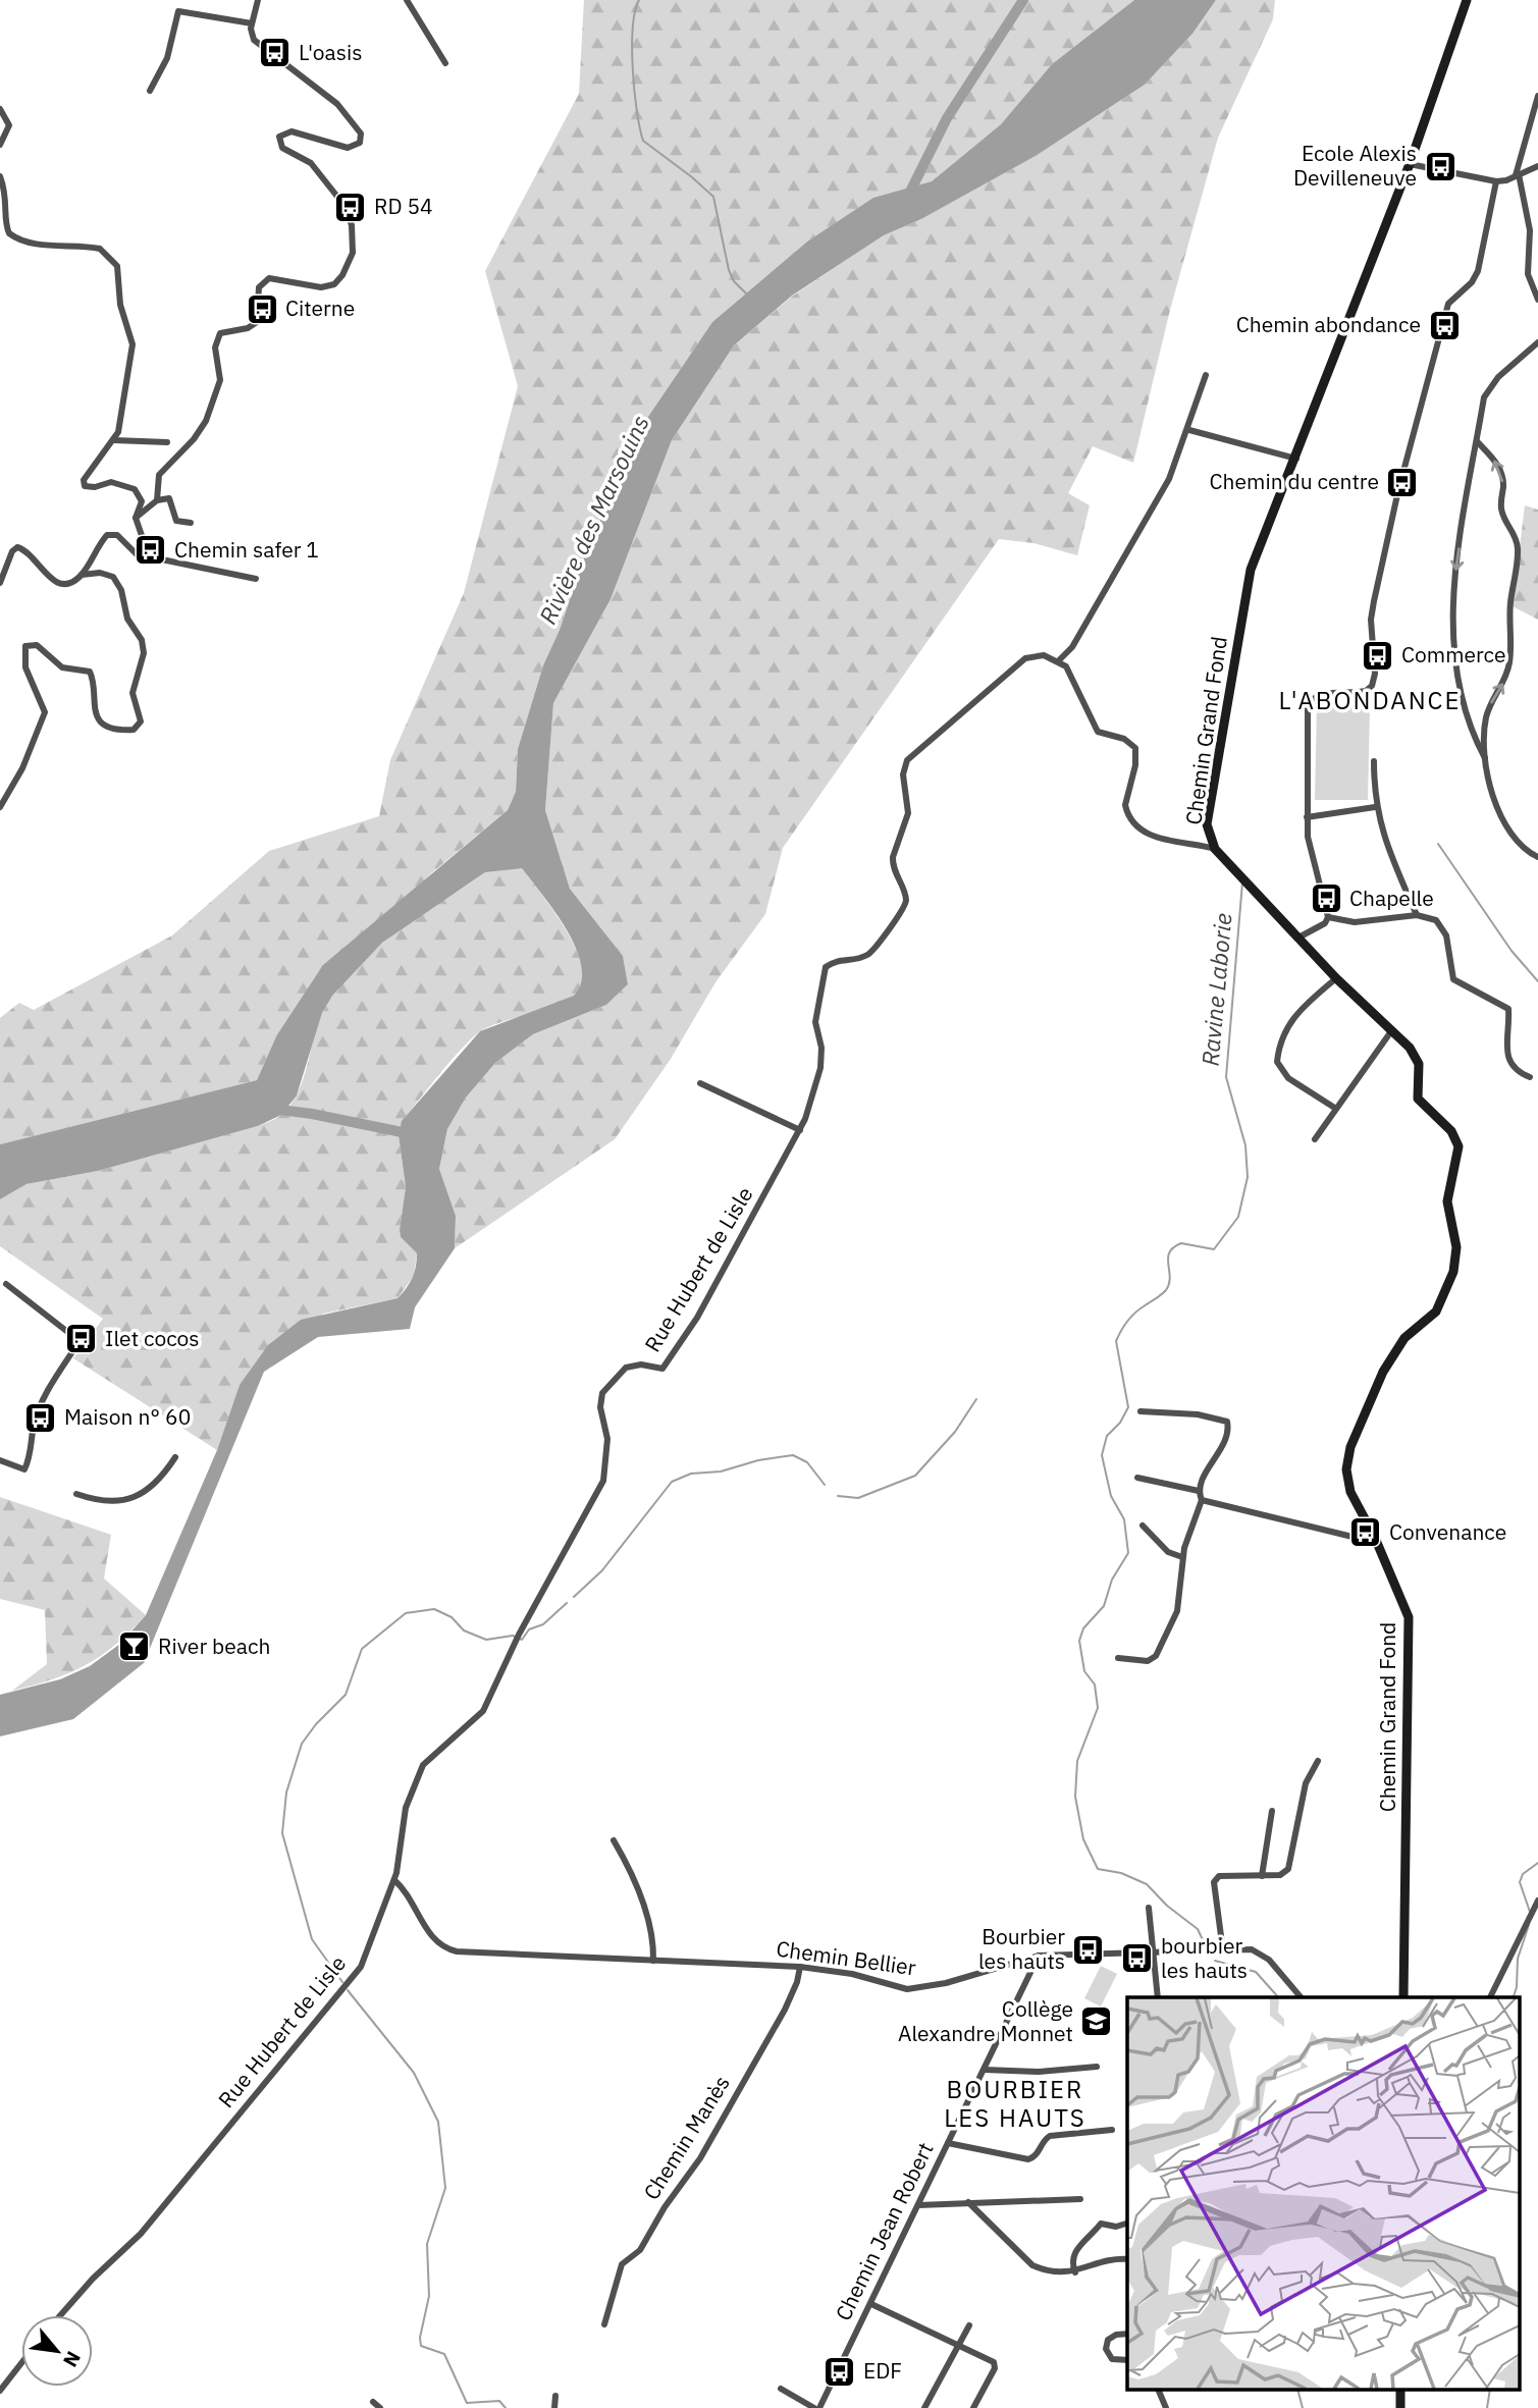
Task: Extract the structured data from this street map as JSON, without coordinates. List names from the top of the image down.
{
  "streets": {
    "street": [
      "Chemin Grand Fond",
      "Rue Hubert de Lisle",
      "Chemin Bellier",
      "Chemin Manès",
      "Chemin Jean Robert"
    ]
  },
  "crossings": [
    ["Rue Hubert de Lisle", "Chemin Bellier"],
    ["Chemin Bellier", "Chemin Manès"],
    ["Chemin Bellier", "Chemin Jean Robert"]
  ],
  "districts": ["L'ABONDANCE", "BOURBIER LES HAUTS"],
  "water": ["Rivière des Marsouins", "Ravine Laborie"],
  "places": {
    "bus stop": [
      "L'oasis",
      "Ecole Alexis Devilleneuve",
      "RD 54",
      "Citerne",
      "Chemin abondance",
      "Chemin du centre",
      "Chemin safer 1",
      "Commerce",
      "Chapelle",
      "Ilet cocos",
      "Maison n° 60",
      "Convenance",
      "Bourbier les hauts",
      "bourbier les hauts",
      "EDF"
    ],
    "bar": ["River beach"],
    "school or university": ["Collège Alexandre Monnet"]
  },
  "north": "bottom right"
}
